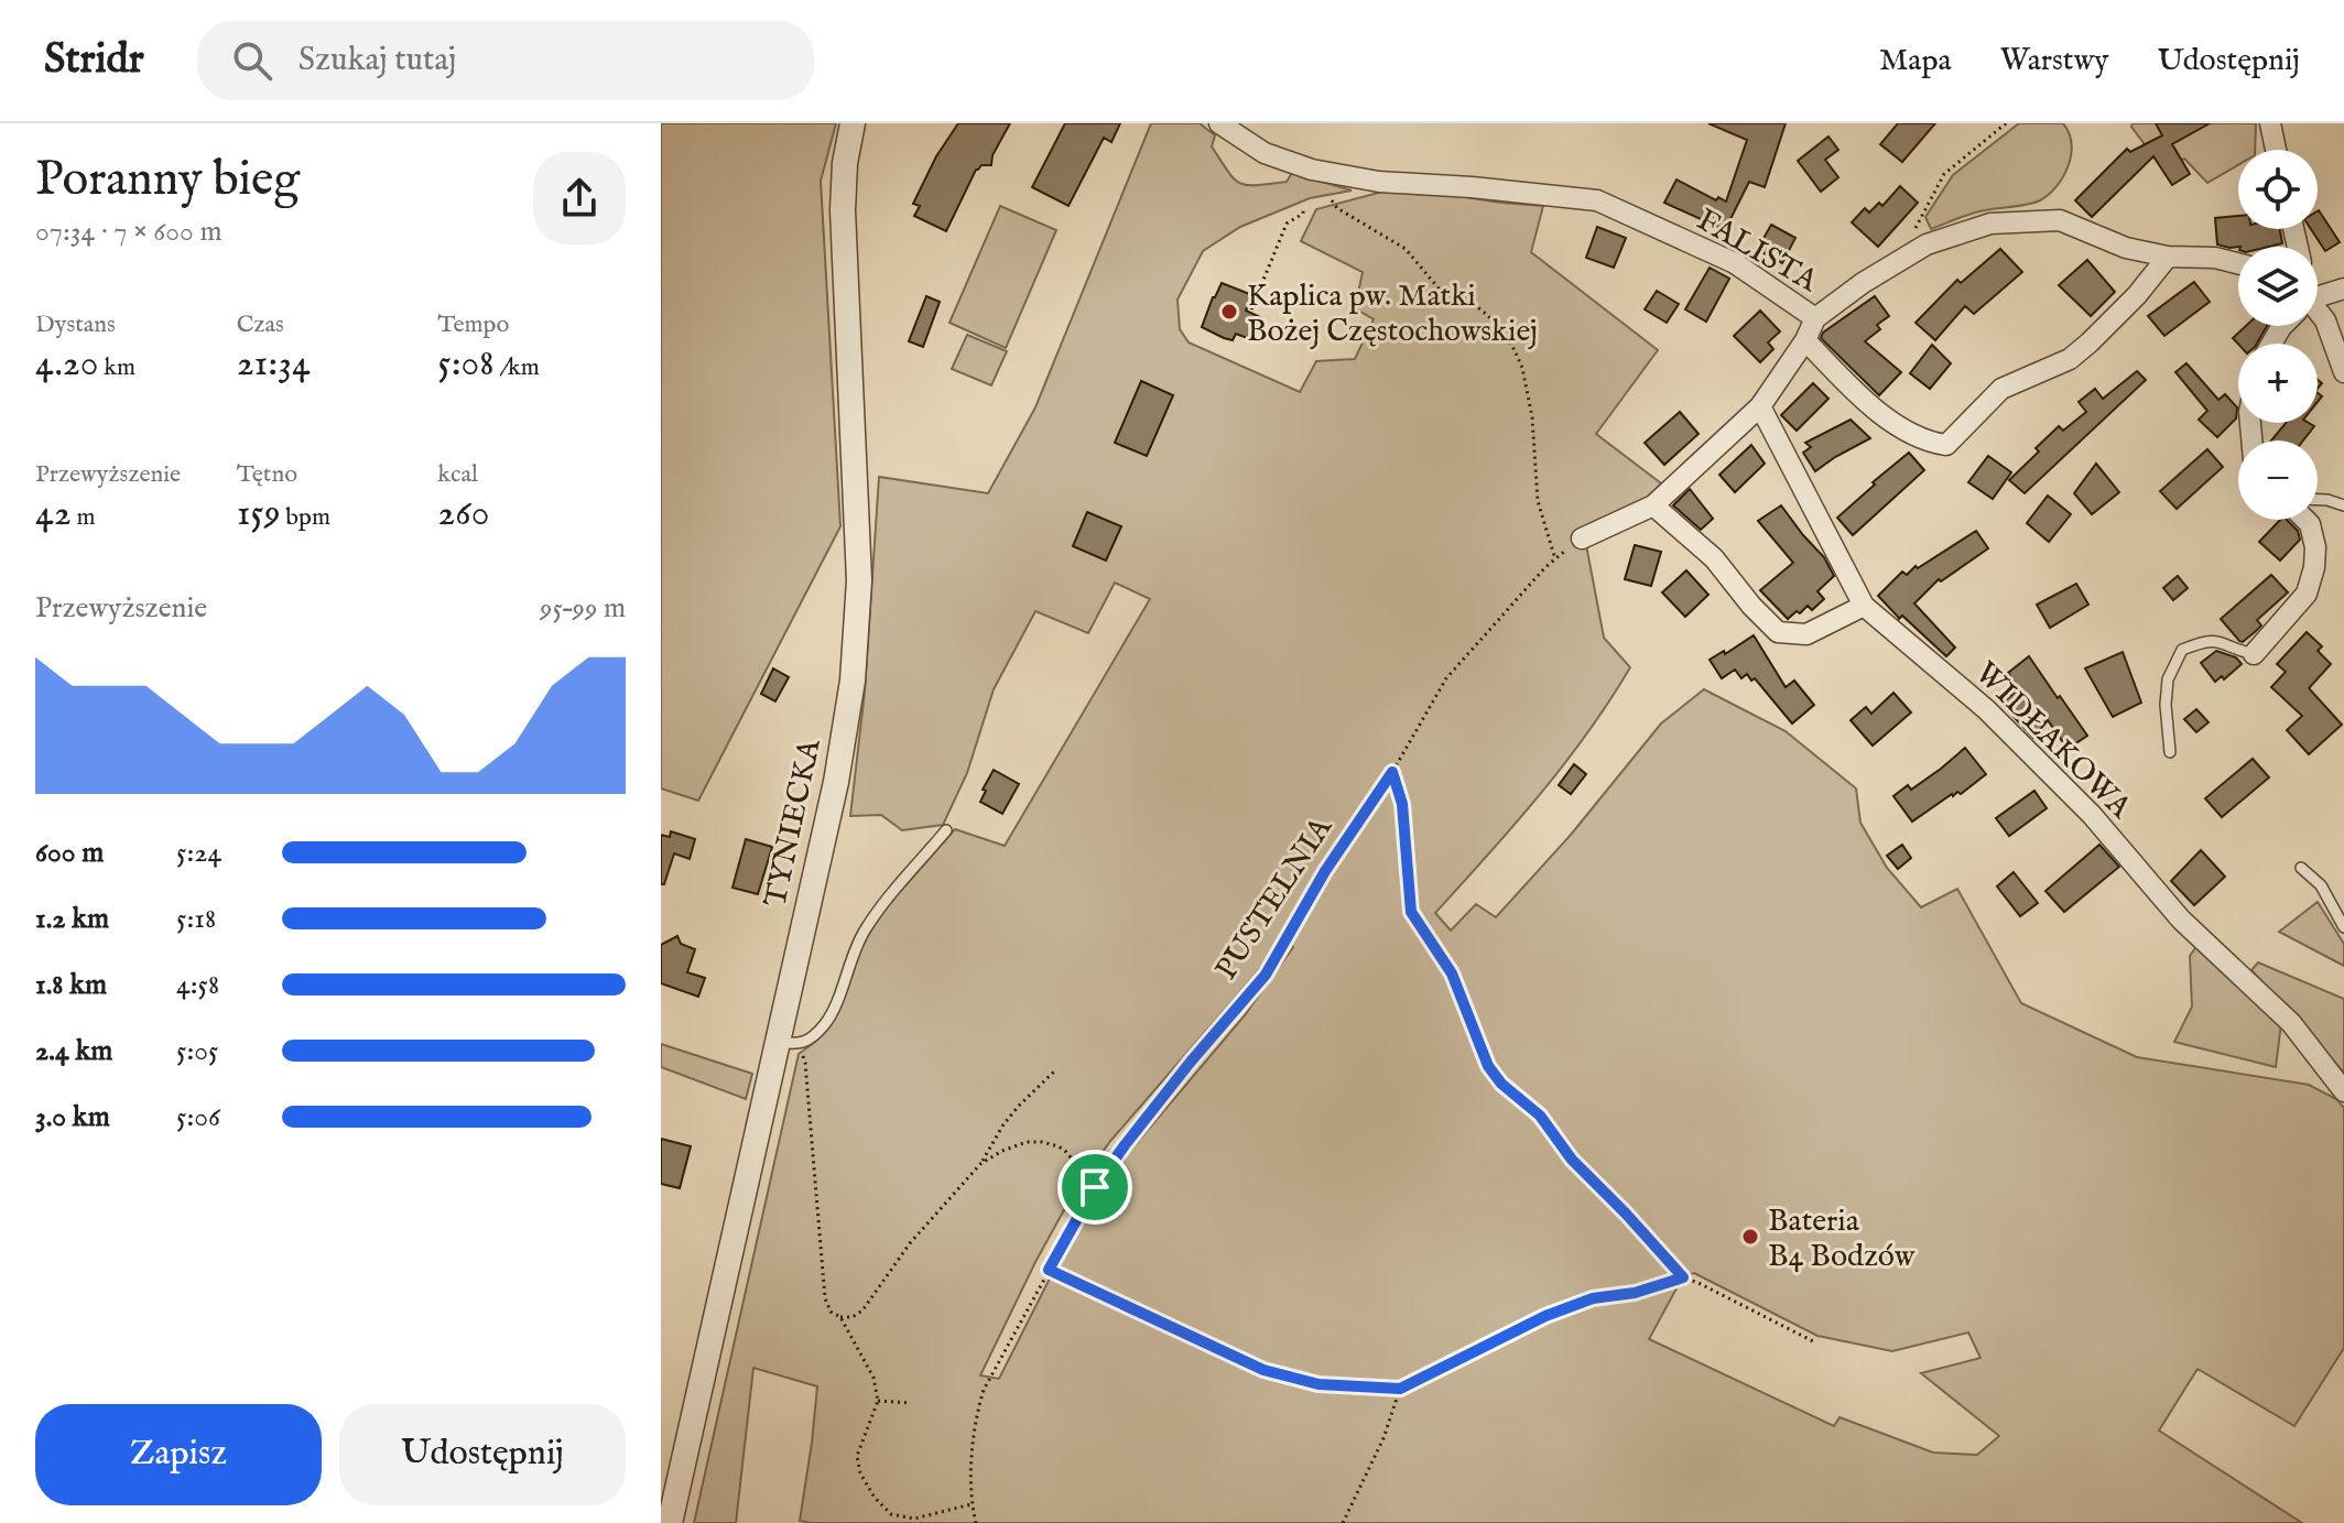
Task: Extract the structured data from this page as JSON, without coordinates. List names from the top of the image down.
{
  "streets": {
    "street": ["FALISTA", "WIDŁAKOWA", "TYNIECKA"],
    "path": ["PUSTELNIA"]
  },
  "places": ["Kaplica pw. Matki Bożej Częstochowskiej", "Bateria B4 Bodzów"],
  "page": {
    "header": "Stridr",
    "search": "Szukaj tutaj",
    "nav": ["Mapa", "Warstwy", "Udostępnij"],
    "heading": ["Poranny bieg", "07:34 · 7 × 600 m"],
    "map_buttons": ["+", "−"],
    "stats": [
      ["Dystans", "4.20 km"],
      ["Czas", "21:34"],
      ["Tempo", "5:08 /km"],
      ["Przewyższenie", "42 m"],
      ["Tętno", "159 bpm"],
      ["kcal", "260"]
    ],
    "chart": ["Przewyższenie", "95–99 m"],
    "list": [
      {
        "name": "600 m",
        "note": "5:24"
      },
      {
        "name": "1.2 km",
        "note": "5:18"
      },
      {
        "name": "1.8 km",
        "note": "4:58"
      },
      {
        "name": "2.4 km",
        "note": "5:05"
      },
      {
        "name": "3.0 km",
        "note": "5:06"
      }
    ],
    "buttons": ["Zapisz", "Udostępnij"]
  }
}
